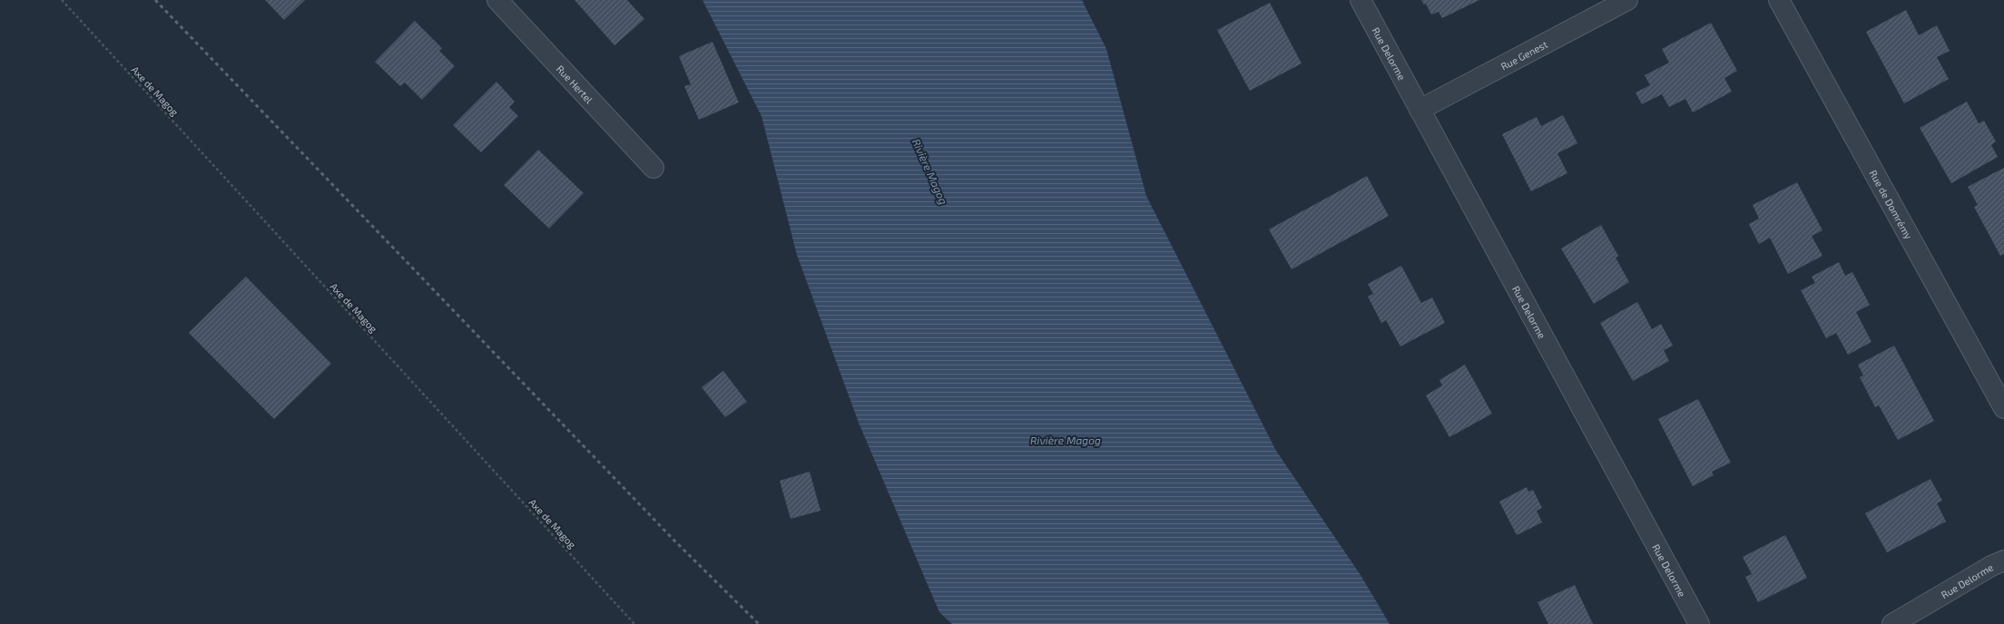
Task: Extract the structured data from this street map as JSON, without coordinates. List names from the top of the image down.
{
  "streets": {
    "street": [
      "Rue Delorme",
      "Rue Genest",
      "Rue Hertel",
      "Rue de Domrémy"
    ],
    "path": ["Axe de Magog"]
  },
  "crossings": [
    ["Rue Delorme", "Rue Genest"]
  ],
  "water": ["Rivière Magog"]
}
